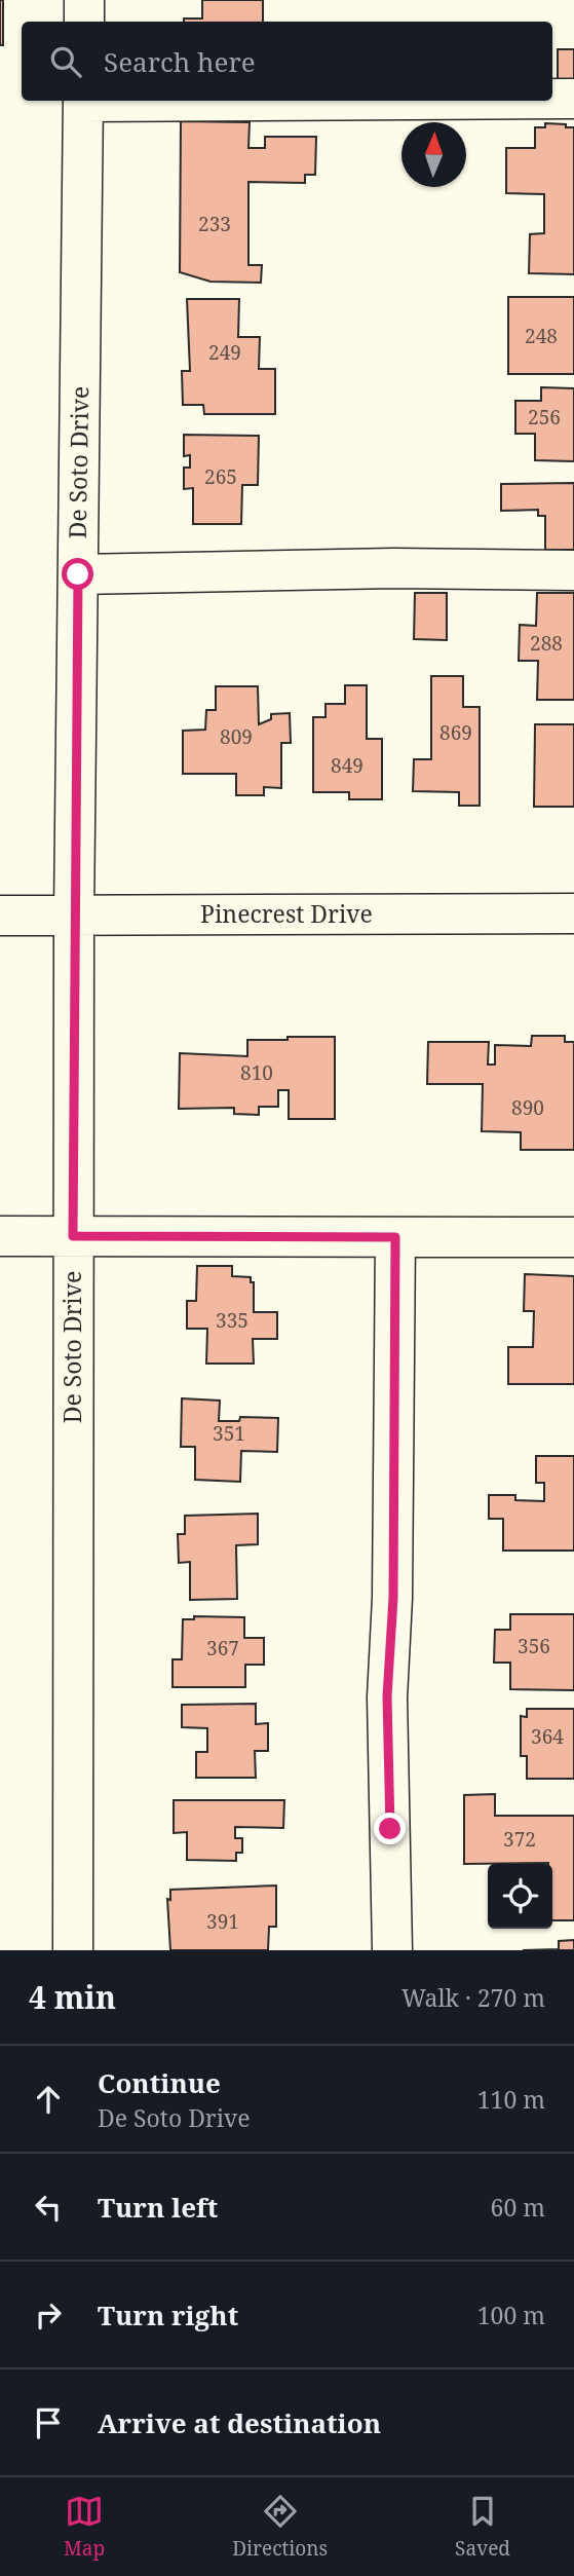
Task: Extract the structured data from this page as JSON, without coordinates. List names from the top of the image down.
{
  "streets": {
    "street": ["De Soto Drive", "Pinecrest Drive"]
  },
  "crossings": [
    ["De Soto Drive", "Pinecrest Drive"]
  ],
  "house_numbers": [
    "233",
    "248",
    "249",
    "256",
    "265",
    "288",
    "869",
    "809",
    "849",
    "810",
    "890",
    "335",
    "351",
    "356",
    "367",
    "364",
    "372",
    "391"
  ],
  "north": "top",
  "page": {
    "search": "Search here",
    "heading": ["4 min", "Walk · 270 m"],
    "list": [
      ["Continue", "De Soto Drive", "110 m"],
      ["Turn left", "60 m"],
      ["Turn right", "100 m"],
      "Arrive at destination"
    ],
    "nav": ["Map", "Directions", "Saved"]
  }
}
